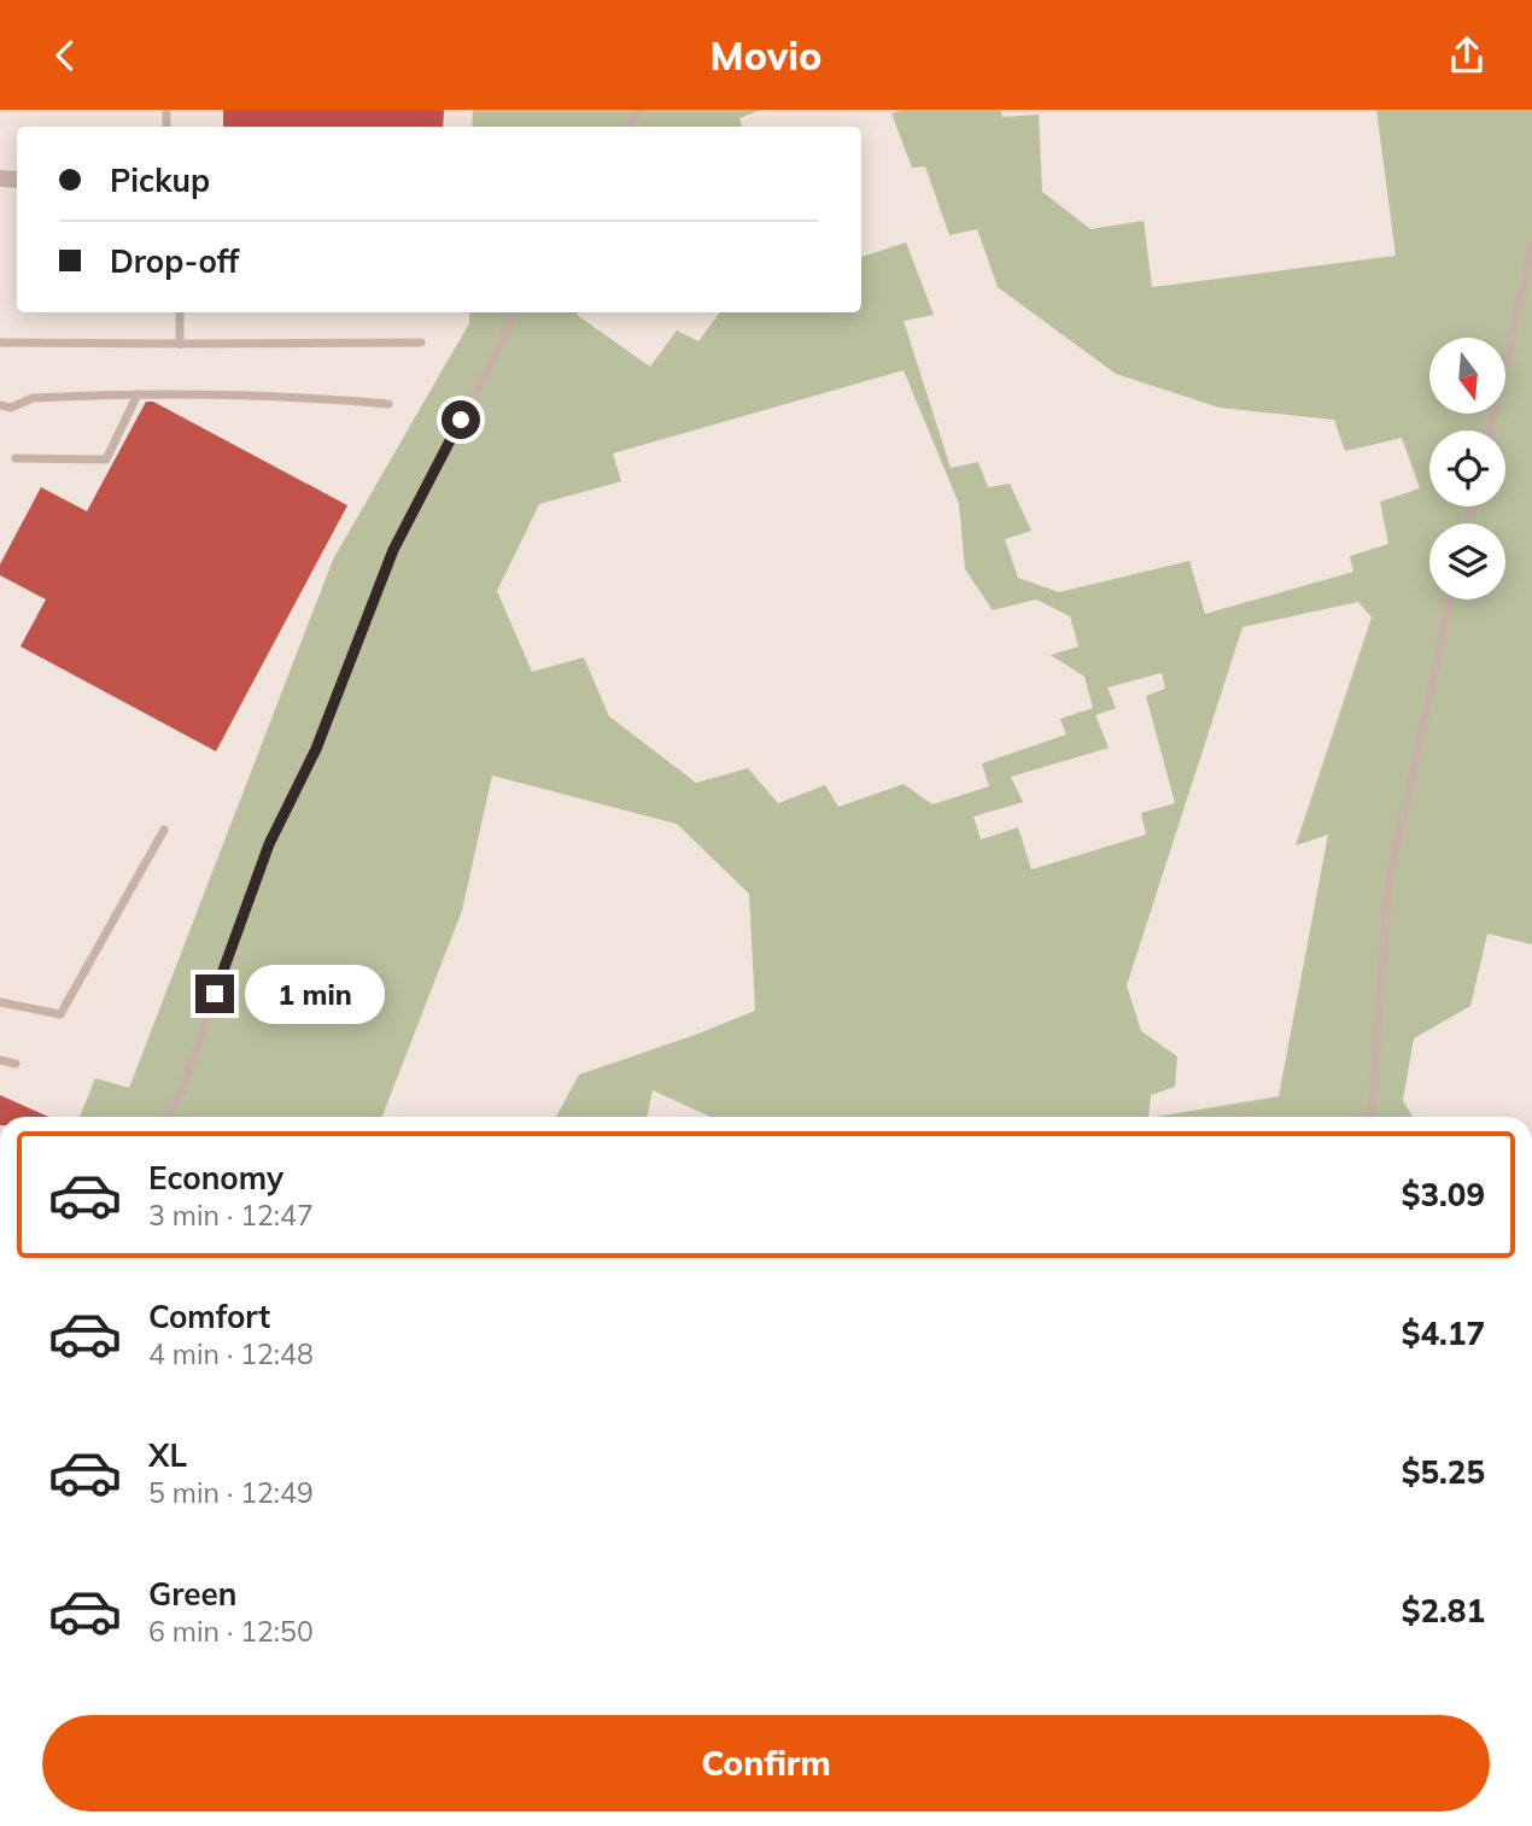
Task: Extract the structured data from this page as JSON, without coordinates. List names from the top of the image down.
{
  "north": "bottom",
  "page": {
    "header": "Movio",
    "banner": ["Pickup", "Drop-off"],
    "bubble": "1 min",
    "list": [
      {
        "name": "Economy",
        "note": "3 min · 12:47",
        "value": "$3.09"
      },
      {
        "name": "Comfort",
        "note": "4 min · 12:48",
        "value": "$4.17"
      },
      {
        "name": "XL",
        "note": "5 min · 12:49",
        "value": "$5.25"
      },
      {
        "name": "Green",
        "note": "6 min · 12:50",
        "value": "$2.81"
      }
    ],
    "buttons": "Confirm"
  }
}
